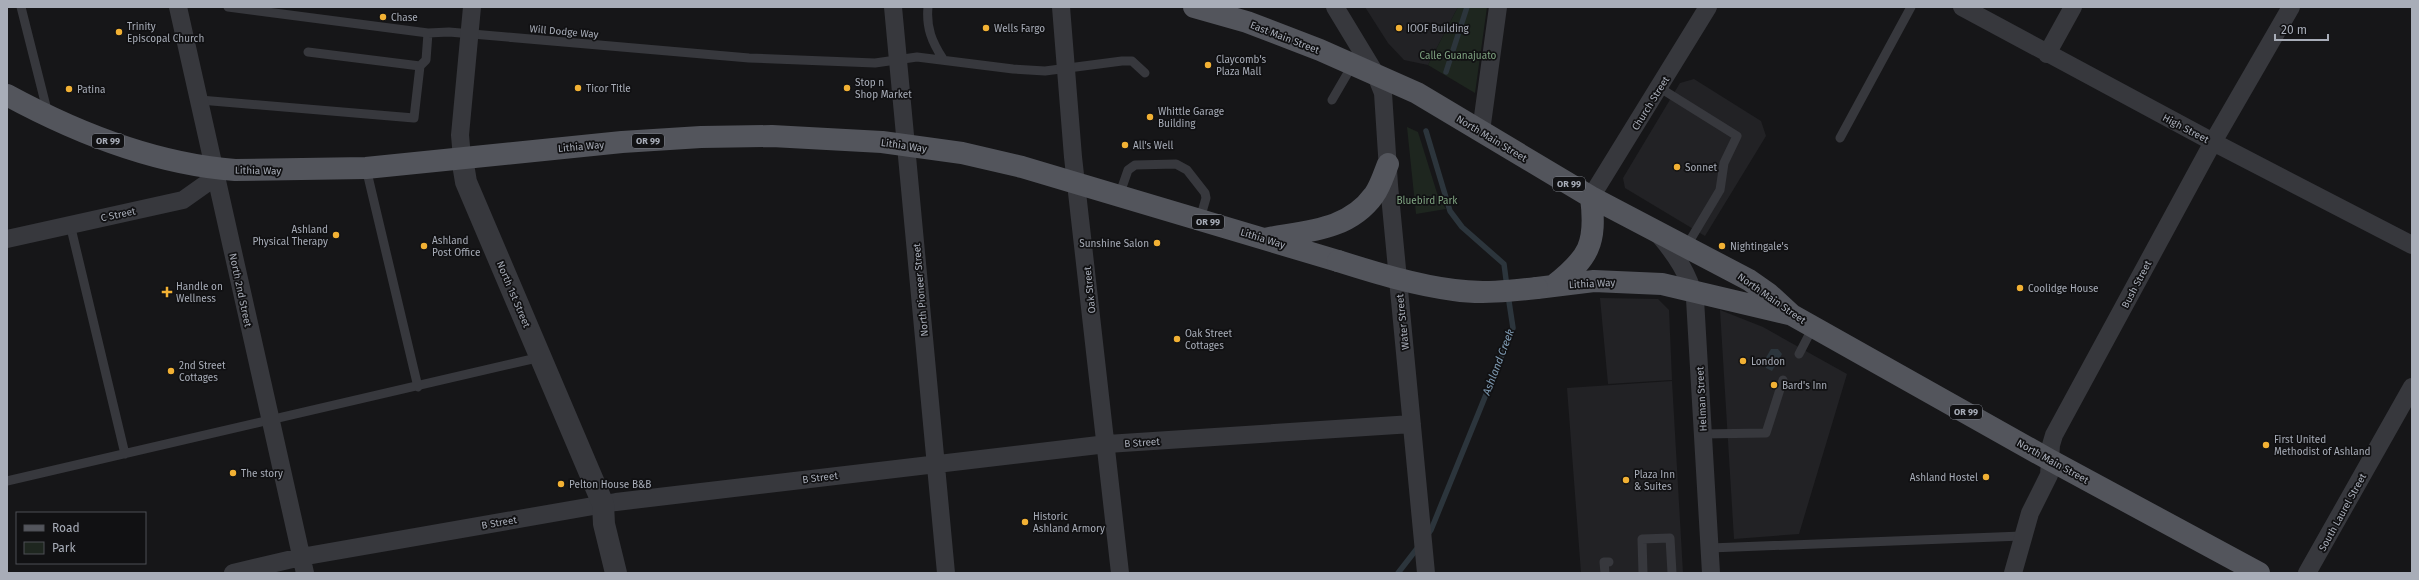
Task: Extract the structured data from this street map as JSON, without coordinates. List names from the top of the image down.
{
  "streets": {
    "main road": [
      "East Main Street",
      "North Main Street",
      "OR 99",
      "Lithia Way"
    ],
    "street": [
      "Church Street",
      "High Street",
      "C Street",
      "Bush Street",
      "North 2nd Street",
      "North Pioneer Street",
      "Oak Street",
      "North 1st Street",
      "Water Street",
      "Helman Street",
      "B Street",
      "South Laurel Street"
    ],
    "lane": ["Will Dodge Way"]
  },
  "crossings": [
    ["Will Dodge Way", "North Pioneer Street"],
    ["Will Dodge Way", "Oak Street"],
    ["Will Dodge Way", "North 1st Street"],
    ["East Main Street", "North Main Street"],
    ["East Main Street", "Water Street"],
    ["Church Street", "North Main Street"],
    ["High Street", "Bush Street"],
    ["North Main Street", "Lithia Way"],
    ["North Main Street", "Bush Street"],
    ["North Main Street", "Water Street"],
    ["North Main Street", "Helman Street"],
    ["Lithia Way", "C Street"],
    ["Lithia Way", "North 2nd Street"],
    ["Lithia Way", "North Pioneer Street"],
    ["Lithia Way", "Oak Street"],
    ["Lithia Way", "North 1st Street"],
    ["Lithia Way", "Helman Street"],
    ["C Street", "North 2nd Street"],
    ["North 2nd Street", "B Street"],
    ["North Pioneer Street", "B Street"],
    ["Oak Street", "B Street"],
    ["North 1st Street", "B Street"],
    ["Water Street", "B Street"]
  ],
  "water": ["Ashland Creek"],
  "parks": ["Calle Guanajuato", "Bluebird Park"],
  "places": {
    "other": [
      "Chase",
      "Wells Fargo",
      "IOOF Building",
      "Trinity Episcopal Church",
      "Claycomb's Plaza Mall",
      "Ticor Title",
      "Stop n Shop Market",
      "Patina",
      "Whittle Garage Building",
      "All's Well",
      "Sonnet",
      "Ashland Physical Therapy",
      "Sunshine Salon",
      "Ashland Post Office",
      "Nightingale's",
      "Coolidge House",
      "Oak Street Cottages",
      "London",
      "2nd Street Cottages",
      "Bard's Inn",
      "First United Methodist of Ashland",
      "The story",
      "Ashland Hostel",
      "Plaza Inn & Suites",
      "Pelton House B&B",
      "Historic Ashland Armory"
    ],
    "health": ["Handle on Wellness"]
  },
  "legend": ["Road", "Park"],
  "scale_bar": "20 m"
}
